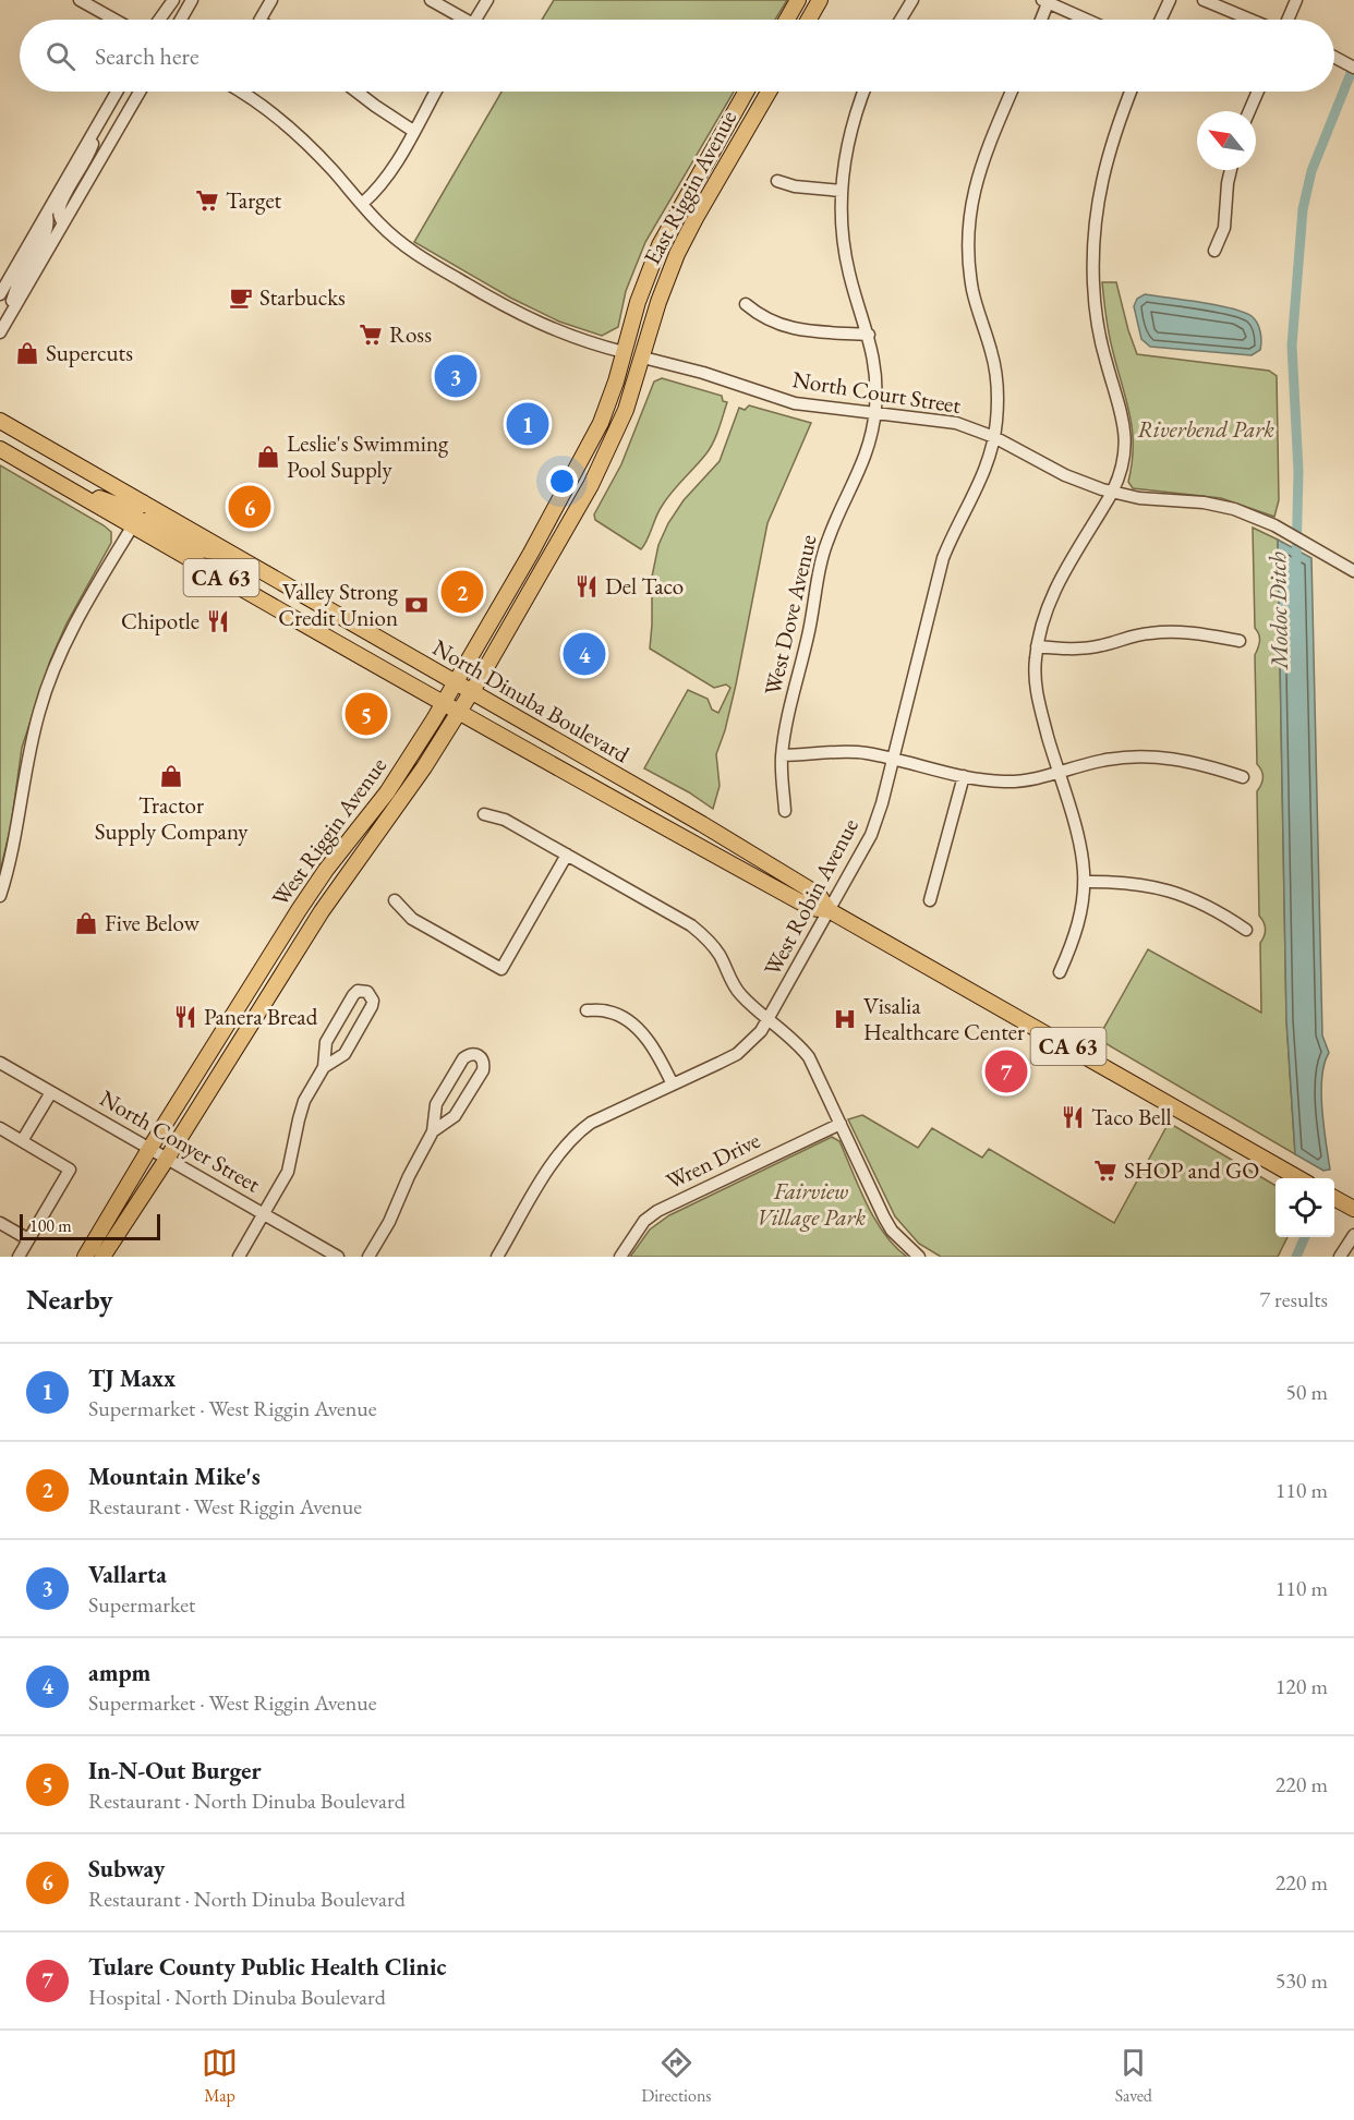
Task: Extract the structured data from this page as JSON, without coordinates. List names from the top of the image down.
{
  "streets": {
    "main road": [
      "East Riggin Avenue",
      "CA 63",
      "North Dinuba Boulevard",
      "West Riggin Avenue"
    ],
    "street": [
      "North Court Street",
      "West Dove Avenue",
      "West Robin Avenue",
      "North Conyer Street",
      "Wren Drive"
    ]
  },
  "crossings": [
    ["East Riggin Avenue", "North Court Street"],
    ["East Riggin Avenue", "West Riggin Avenue"],
    ["North Court Street", "West Dove Avenue"],
    ["North Court Street", "West Riggin Avenue"],
    ["North Court Street", "West Robin Avenue"],
    ["North Dinuba Boulevard", "West Riggin Avenue"],
    ["North Dinuba Boulevard", "West Robin Avenue"],
    ["West Riggin Avenue", "North Conyer Street"]
  ],
  "water": ["Modoc Ditch"],
  "parks": ["Riverbend Park", "Fairview Village Park"],
  "places": {
    "supermarket": ["Target", "Ross", "SHOP and GO"],
    "cafe": ["Starbucks"],
    "shop": [
      "Supercuts",
      "Leslie's Swimming Pool Supply",
      "Tractor Supply Company",
      "Five Below"
    ],
    "restaurant": [
      "Del Taco",
      "Chipotle",
      "Panera Bread",
      "Taco Bell"
    ],
    "bank": ["Valley Strong Credit Union"],
    "hospital": ["Visalia Healthcare Center"]
  },
  "scale_bar": "100 m",
  "north": "top left",
  "page": {
    "search": "Search here",
    "pins": [
      "3",
      "1",
      "6",
      "2",
      "4",
      "5",
      "7"
    ],
    "scale": "100 m",
    "heading": ["Nearby", "7 results"],
    "list": [
      {
        "mark": "1",
        "name": "TJ Maxx",
        "note": "Supermarket · West Riggin Avenue",
        "value": "50 m"
      },
      {
        "mark": "2",
        "name": "Mountain Mike's",
        "note": "Restaurant · West Riggin Avenue",
        "value": "110 m"
      },
      {
        "mark": "3",
        "name": "Vallarta",
        "note": "Supermarket",
        "value": "110 m"
      },
      {
        "mark": "4",
        "name": "ampm",
        "note": "Supermarket · West Riggin Avenue",
        "value": "120 m"
      },
      {
        "mark": "5",
        "name": "In-N-Out Burger",
        "note": "Restaurant · North Dinuba Boulevard",
        "value": "220 m"
      },
      {
        "mark": "6",
        "name": "Subway",
        "note": "Restaurant · North Dinuba Boulevard",
        "value": "220 m"
      },
      {
        "mark": "7",
        "name": "Tulare County Public Health Clinic",
        "note": "Hospital · North Dinuba Boulevard",
        "value": "530 m"
      }
    ],
    "nav": ["Map", "Directions", "Saved"]
  }
}
